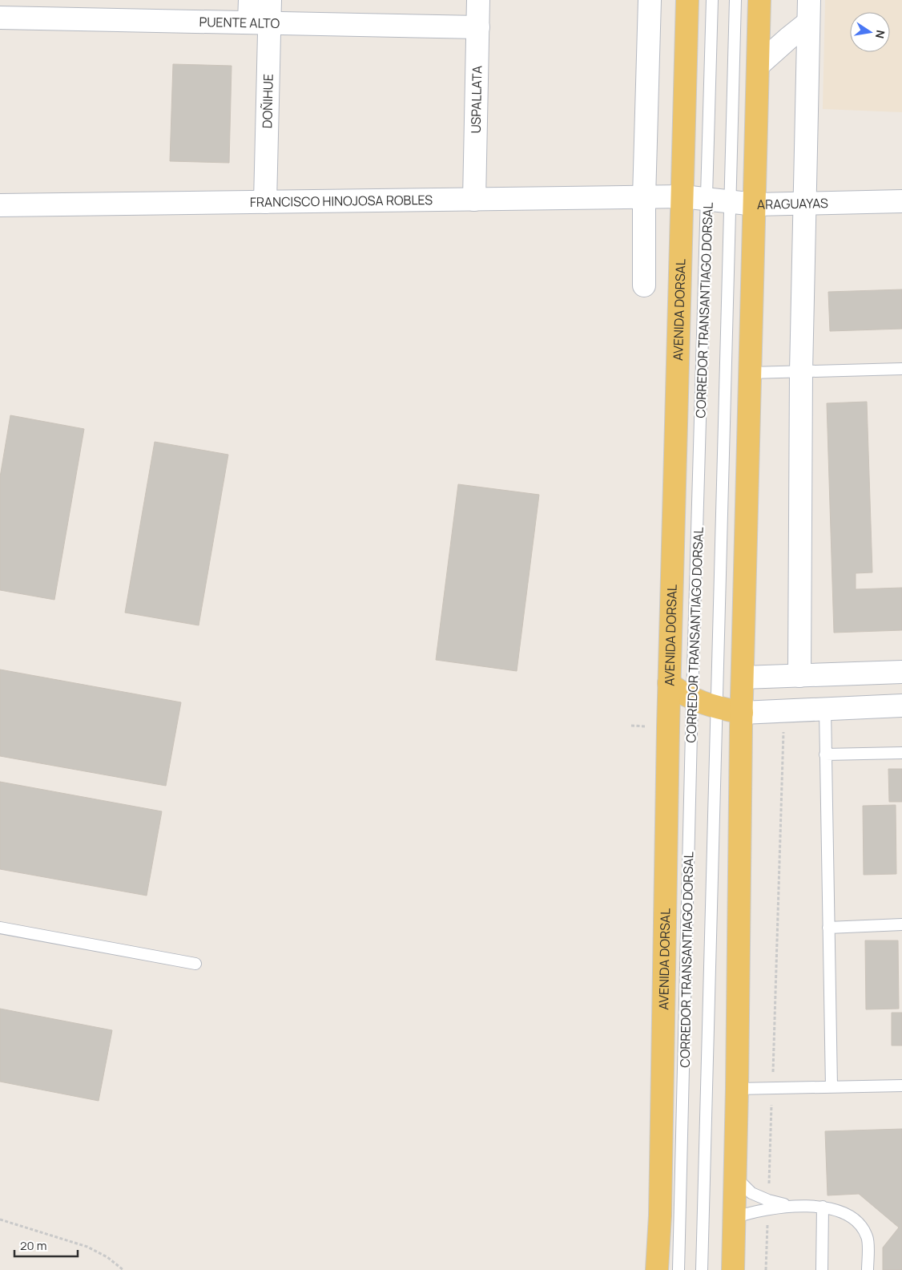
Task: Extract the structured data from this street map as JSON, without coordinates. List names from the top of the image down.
{
  "streets": {
    "main road": ["AVENIDA DORSAL"],
    "street": [
      "PUENTE ALTO",
      "USPALLATA",
      "DOÑIHUE",
      "FRANCISCO HINOJOSA ROBLES",
      "ARAGUAYAS"
    ],
    "lane": ["CORREDOR TRANSANTIAGO DORSAL"]
  },
  "crossings": [
    ["PUENTE ALTO", "USPALLATA"],
    ["PUENTE ALTO", "DOÑIHUE"],
    ["USPALLATA", "FRANCISCO HINOJOSA ROBLES"],
    ["DOÑIHUE", "FRANCISCO HINOJOSA ROBLES"],
    ["FRANCISCO HINOJOSA ROBLES", "ARAGUAYAS"],
    ["FRANCISCO HINOJOSA ROBLES", "AVENIDA DORSAL"],
    ["ARAGUAYAS", "AVENIDA DORSAL"],
    ["ARAGUAYAS", "CORREDOR TRANSANTIAGO DORSAL"]
  ],
  "scale_bar": "20 m",
  "north": "right"
}
